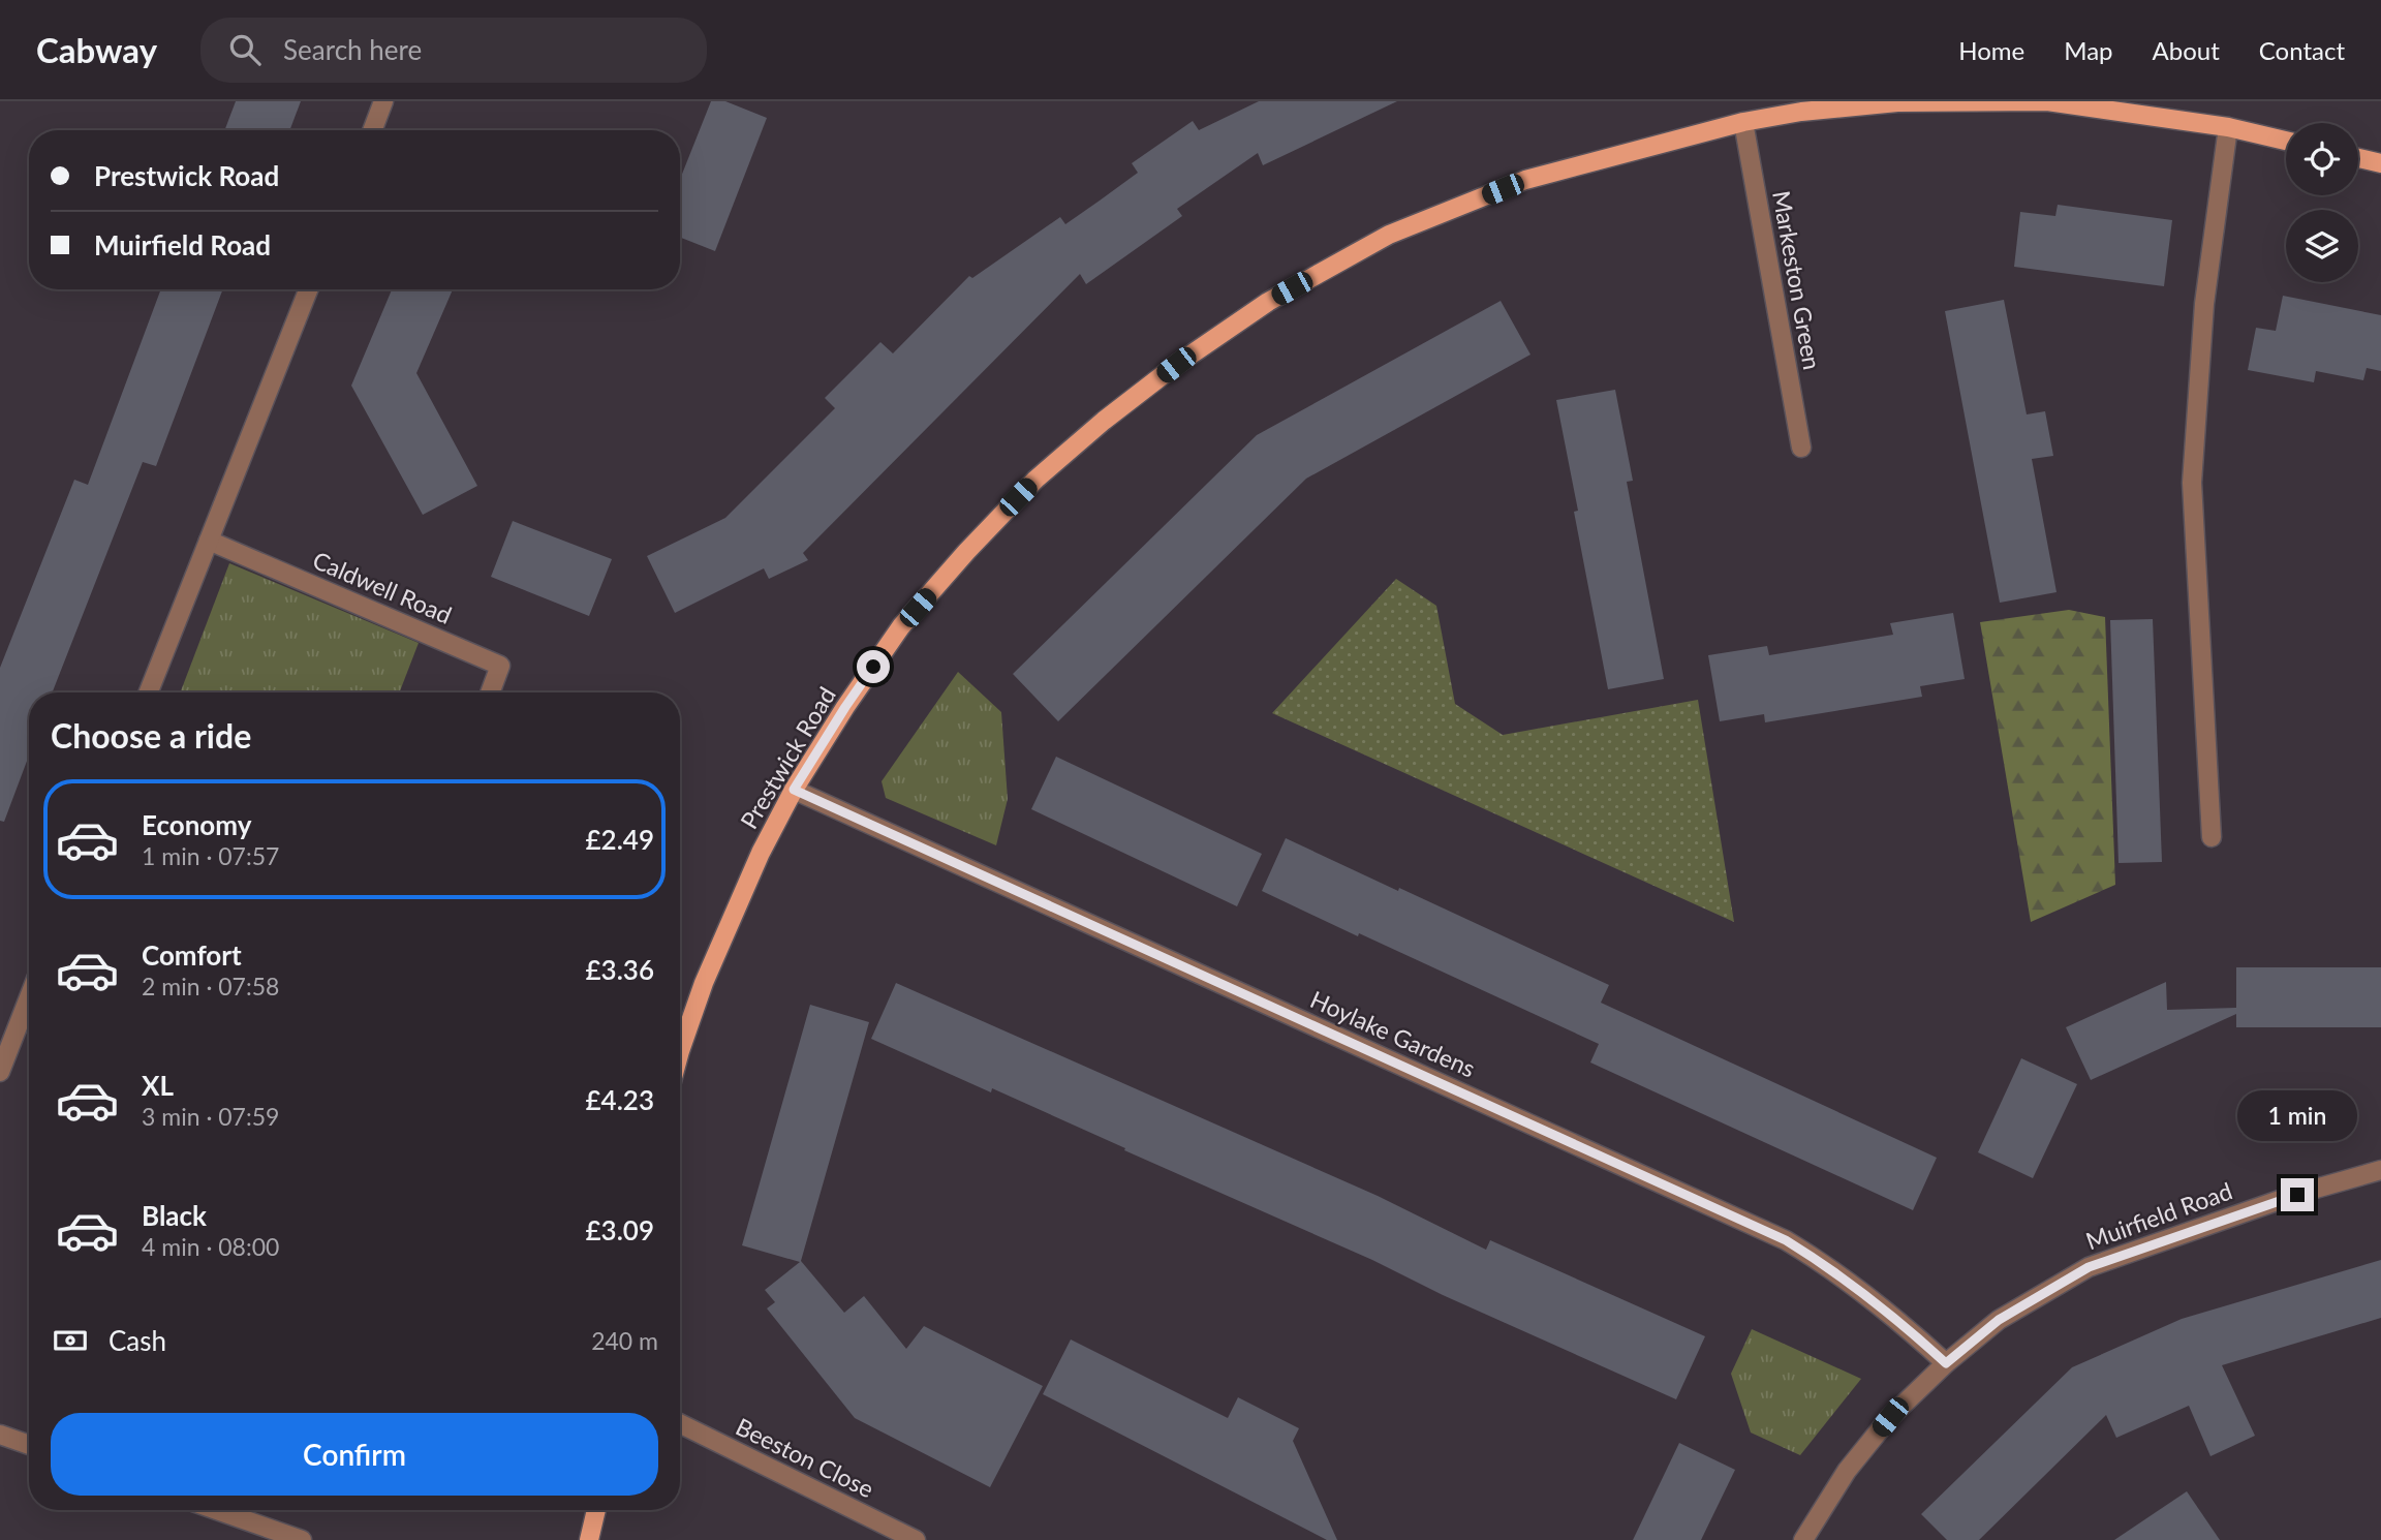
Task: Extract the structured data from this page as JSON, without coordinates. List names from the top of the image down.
{
  "streets": {
    "main road": ["Prestwick Road"],
    "street": [
      "Markeston Green",
      "Caldwell Road",
      "Hoylake Gardens",
      "Muirfield Road",
      "Beeston Close"
    ]
  },
  "crossings": [
    ["Markeston Green", "Prestwick Road"],
    ["Prestwick Road", "Hoylake Gardens"],
    ["Hoylake Gardens", "Muirfield Road"]
  ],
  "page": {
    "header": "Cabway",
    "search": "Search here",
    "nav": [
      "Home",
      "Map",
      "About",
      "Contact"
    ],
    "banner": ["Prestwick Road", "Muirfield Road"],
    "heading": "Choose a ride",
    "list": [
      {
        "name": "Economy",
        "note": "1 min · 07:57",
        "value": "£2.49"
      },
      {
        "name": "Comfort",
        "note": "2 min · 07:58",
        "value": "£3.36"
      },
      {
        "name": "XL",
        "note": "3 min · 07:59",
        "value": "£4.23"
      },
      {
        "name": "Black",
        "note": "4 min · 08:00",
        "value": "£3.09"
      }
    ],
    "bubble": "1 min",
    "pay": ["Cash", "240 m"],
    "buttons": "Confirm"
  }
}
